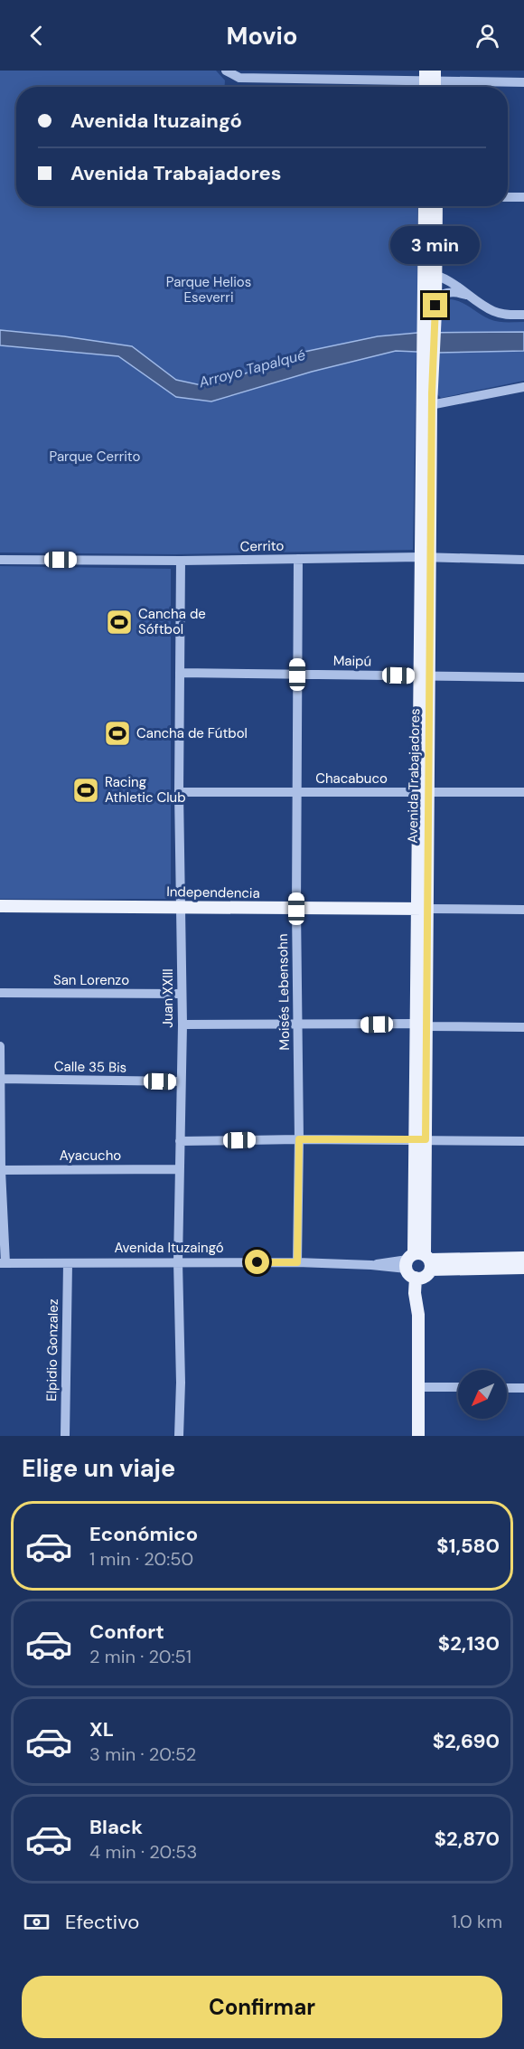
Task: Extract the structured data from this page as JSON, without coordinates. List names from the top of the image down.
{
  "streets": {
    "main road": ["Avenida Trabajadores", "Independencia", "Avenida Ituzaingó"],
    "street": [
      "Cerrito",
      "Maipú",
      "Chacabuco",
      "San Lorenzo",
      "Moisés Lebensohn",
      "Juan XXIII",
      "Calle 35 Bis",
      "Ayacucho",
      "Elpidio Gonzalez"
    ]
  },
  "crossings": [
    ["Cerrito", "Avenida Trabajadores"],
    ["Cerrito", "Moisés Lebensohn"],
    ["Cerrito", "Juan XXIII"],
    ["Maipú", "Avenida Trabajadores"],
    ["Maipú", "Moisés Lebensohn"],
    ["Maipú", "Juan XXIII"],
    ["Avenida Trabajadores", "Chacabuco"],
    ["Avenida Trabajadores", "Independencia"],
    ["Avenida Trabajadores", "Avenida Ituzaingó"],
    ["Chacabuco", "Moisés Lebensohn"],
    ["Chacabuco", "Juan XXIII"],
    ["Independencia", "Moisés Lebensohn"],
    ["Independencia", "Juan XXIII"],
    ["San Lorenzo", "Juan XXIII"],
    ["Moisés Lebensohn", "Avenida Ituzaingó"],
    ["Juan XXIII", "Calle 35 Bis"],
    ["Juan XXIII", "Ayacucho"],
    ["Juan XXIII", "Avenida Ituzaingó"],
    ["Avenida Ituzaingó", "Elpidio Gonzalez"]
  ],
  "water": ["Arroyo Tapalqué"],
  "parks": ["Parque Helios Eseverri", "Parque Cerrito"],
  "places": {
    "sports": ["Cancha de Sóftbol", "Cancha de Fútbol", "Racing Athletic Club"]
  },
  "north": "bottom left",
  "page": {
    "header": "Movio",
    "banner": ["Avenida Ituzaingó", "Avenida Trabajadores"],
    "bubble": "3 min",
    "heading": "Elige un viaje",
    "list": [
      {
        "name": "Económico",
        "note": "1 min · 20:50",
        "value": "$1,580"
      },
      {
        "name": "Confort",
        "note": "2 min · 20:51",
        "value": "$2,130"
      },
      {
        "name": "XL",
        "note": "3 min · 20:52",
        "value": "$2,690"
      },
      {
        "name": "Black",
        "note": "4 min · 20:53",
        "value": "$2,870"
      }
    ],
    "pay": ["Efectivo", "1.0 km"],
    "buttons": "Confirmar"
  }
}
